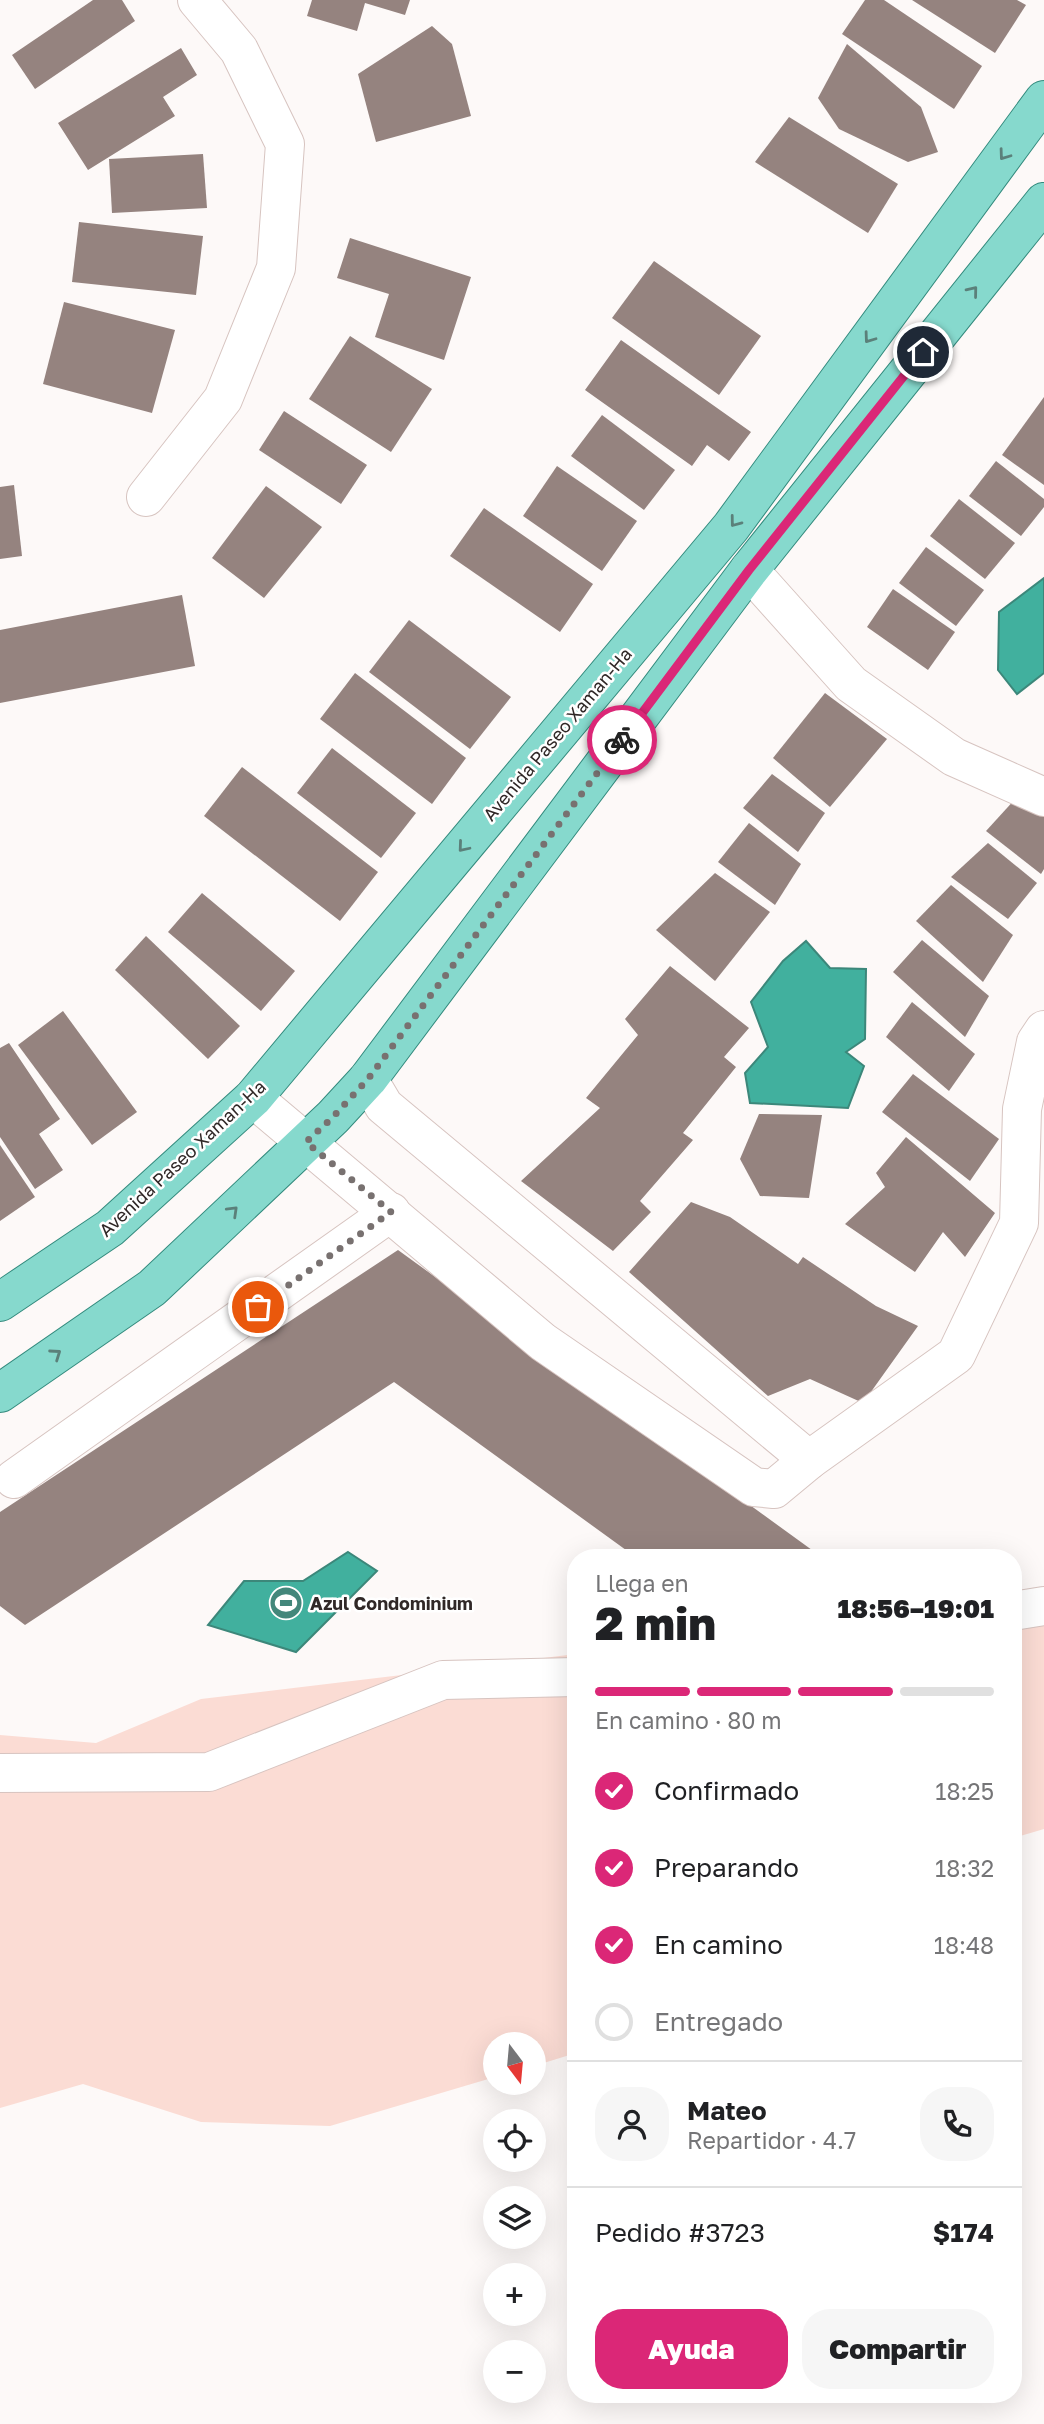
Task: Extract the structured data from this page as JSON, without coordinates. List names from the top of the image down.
{
  "streets": {
    "main road": ["Avenida Paseo Xaman-Ha"]
  },
  "places": {
    "sports": ["Azul Condominium"]
  },
  "north": "bottom",
  "page": {
    "heading": ["2 min", "Llega en", "18:56–19:01"],
    "panel": [
      "Mateo",
      "Repartidor · 4.7",
      "Pedido #3723",
      "$174"
    ],
    "bar": "En camino · 80 m",
    "list": [
      ["Confirmado", "18:25"],
      ["Preparando", "18:32"],
      ["En camino", "18:48"],
      "Entregado"
    ],
    "map_buttons": ["+", "−"],
    "buttons": ["Ayuda", "Compartir"]
  }
}
